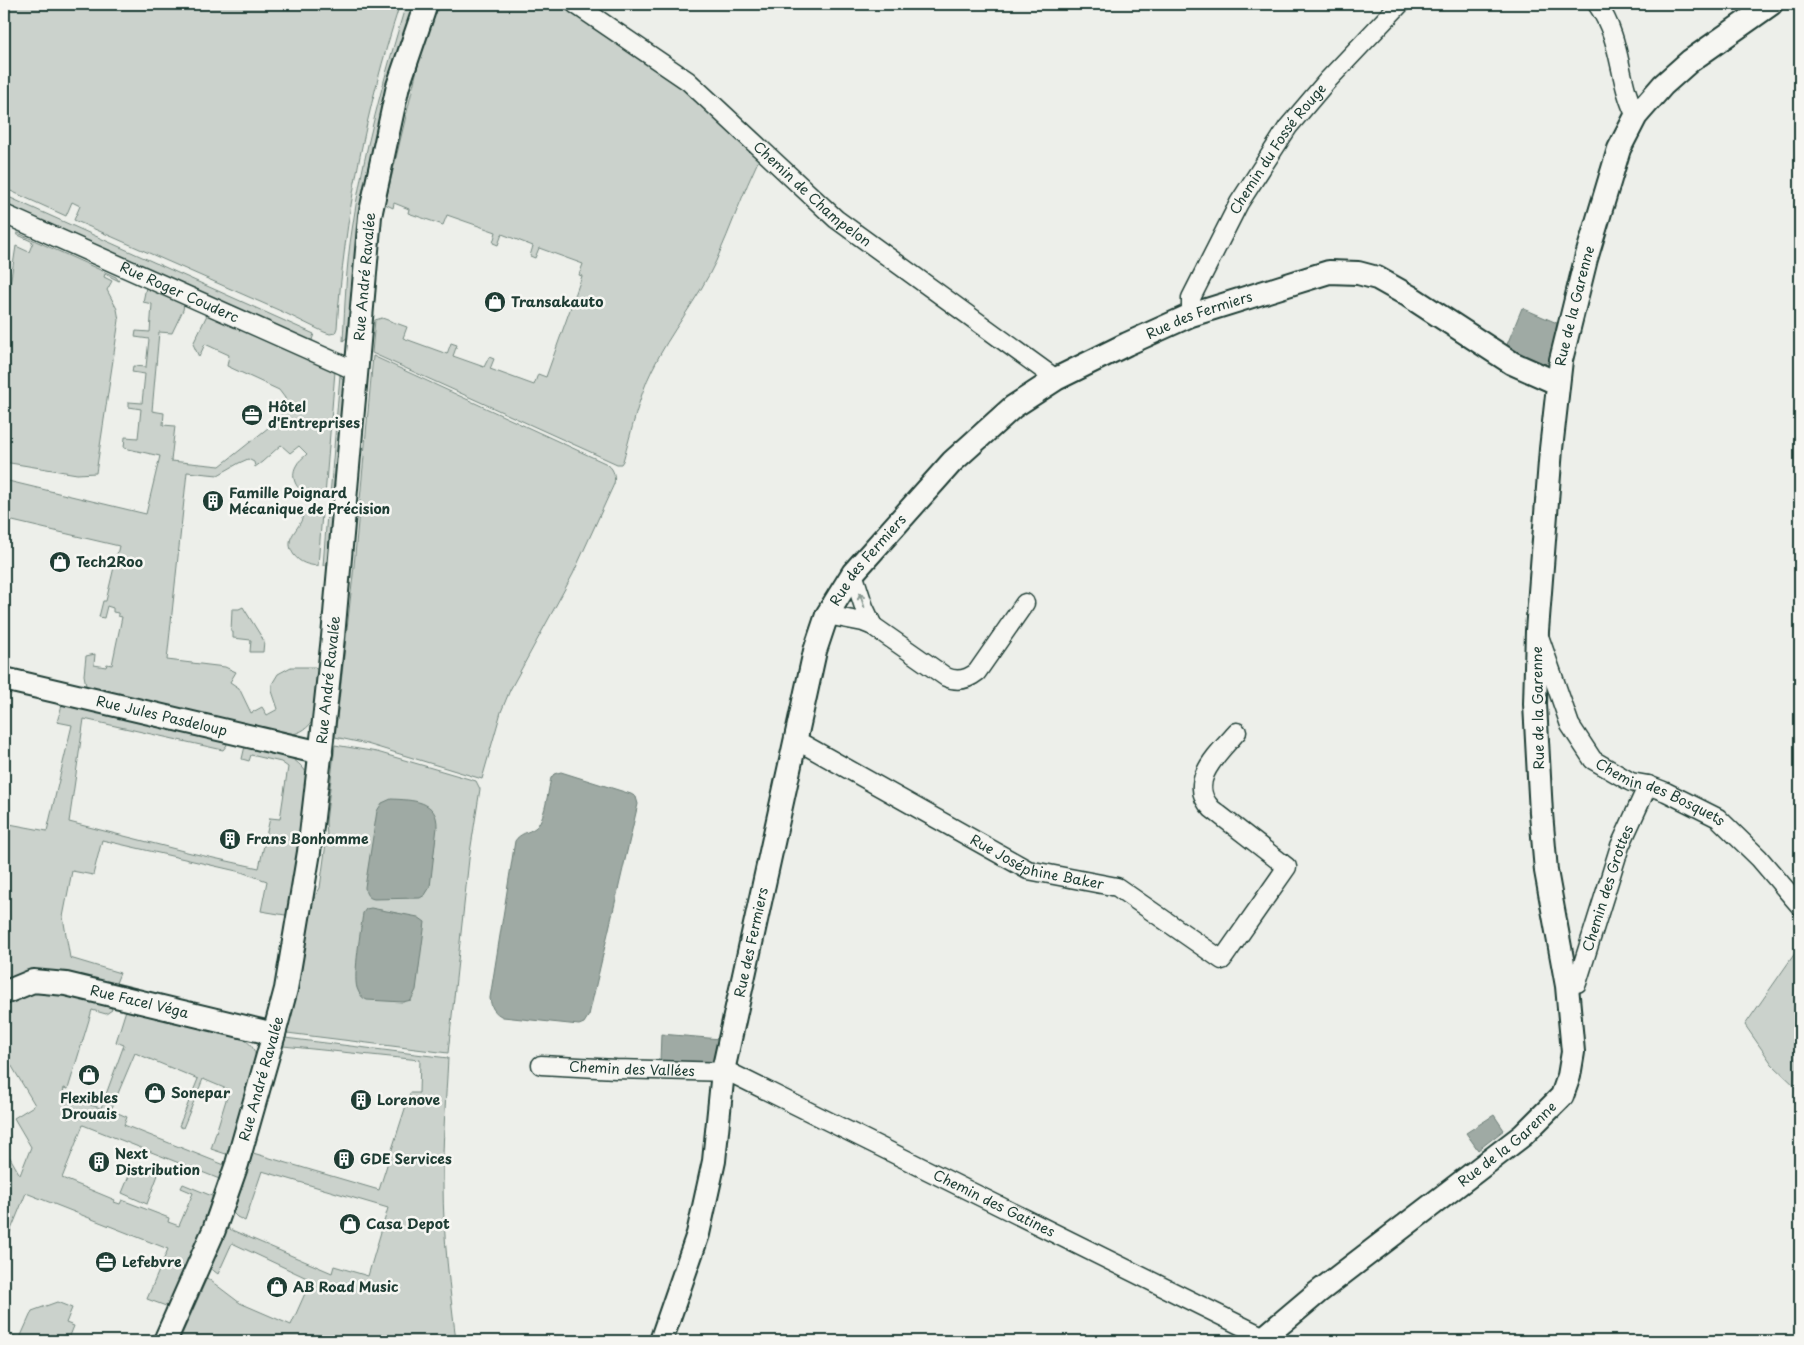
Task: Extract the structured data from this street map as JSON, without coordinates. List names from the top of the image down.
{
  "streets": {
    "street": [
      "Chemin du Fossé Rouge",
      "Chemin de Champelon",
      "Rue André Ravalée",
      "Rue Roger Couderc",
      "Rue de la Garenne",
      "Rue des Fermiers",
      "Rue Jules Pasdeloup",
      "Chemin des Bosquets",
      "Rue Joséphine Baker",
      "Chemin des Grottes",
      "Rue Facel Véga",
      "Chemin des Vallées",
      "Chemin des Gatines"
    ]
  },
  "crossings": [
    ["Chemin du Fossé Rouge", "Rue des Fermiers"],
    ["Chemin de Champelon", "Rue des Fermiers"],
    ["Rue André Ravalée", "Rue Roger Couderc"],
    ["Rue André Ravalée", "Rue Jules Pasdeloup"],
    ["Rue André Ravalée", "Rue Facel Véga"],
    ["Rue de la Garenne", "Rue des Fermiers"],
    ["Rue de la Garenne", "Chemin des Bosquets"],
    ["Rue de la Garenne", "Chemin des Grottes"],
    ["Rue de la Garenne", "Chemin des Gatines"],
    ["Rue des Fermiers", "Rue Joséphine Baker"],
    ["Rue des Fermiers", "Chemin des Vallées"],
    ["Rue des Fermiers", "Chemin des Gatines"],
    ["Chemin des Bosquets", "Chemin des Grottes"],
    ["Chemin des Vallées", "Chemin des Gatines"]
  ],
  "places": {
    "shop": [
      "Transakauto",
      "Tech2Roo",
      "Flexibles Drouais",
      "Sonepar",
      "Casa Depot",
      "AB Road Music"
    ],
    "office": ["Hôtel d'Entreprises", "Lefebvre"],
    "building": [
      "Famille Poignard Mécanique de Précision",
      "Frans Bonhomme",
      "Lorenove",
      "GDE Services",
      "Next Distribution"
    ]
  }
}
